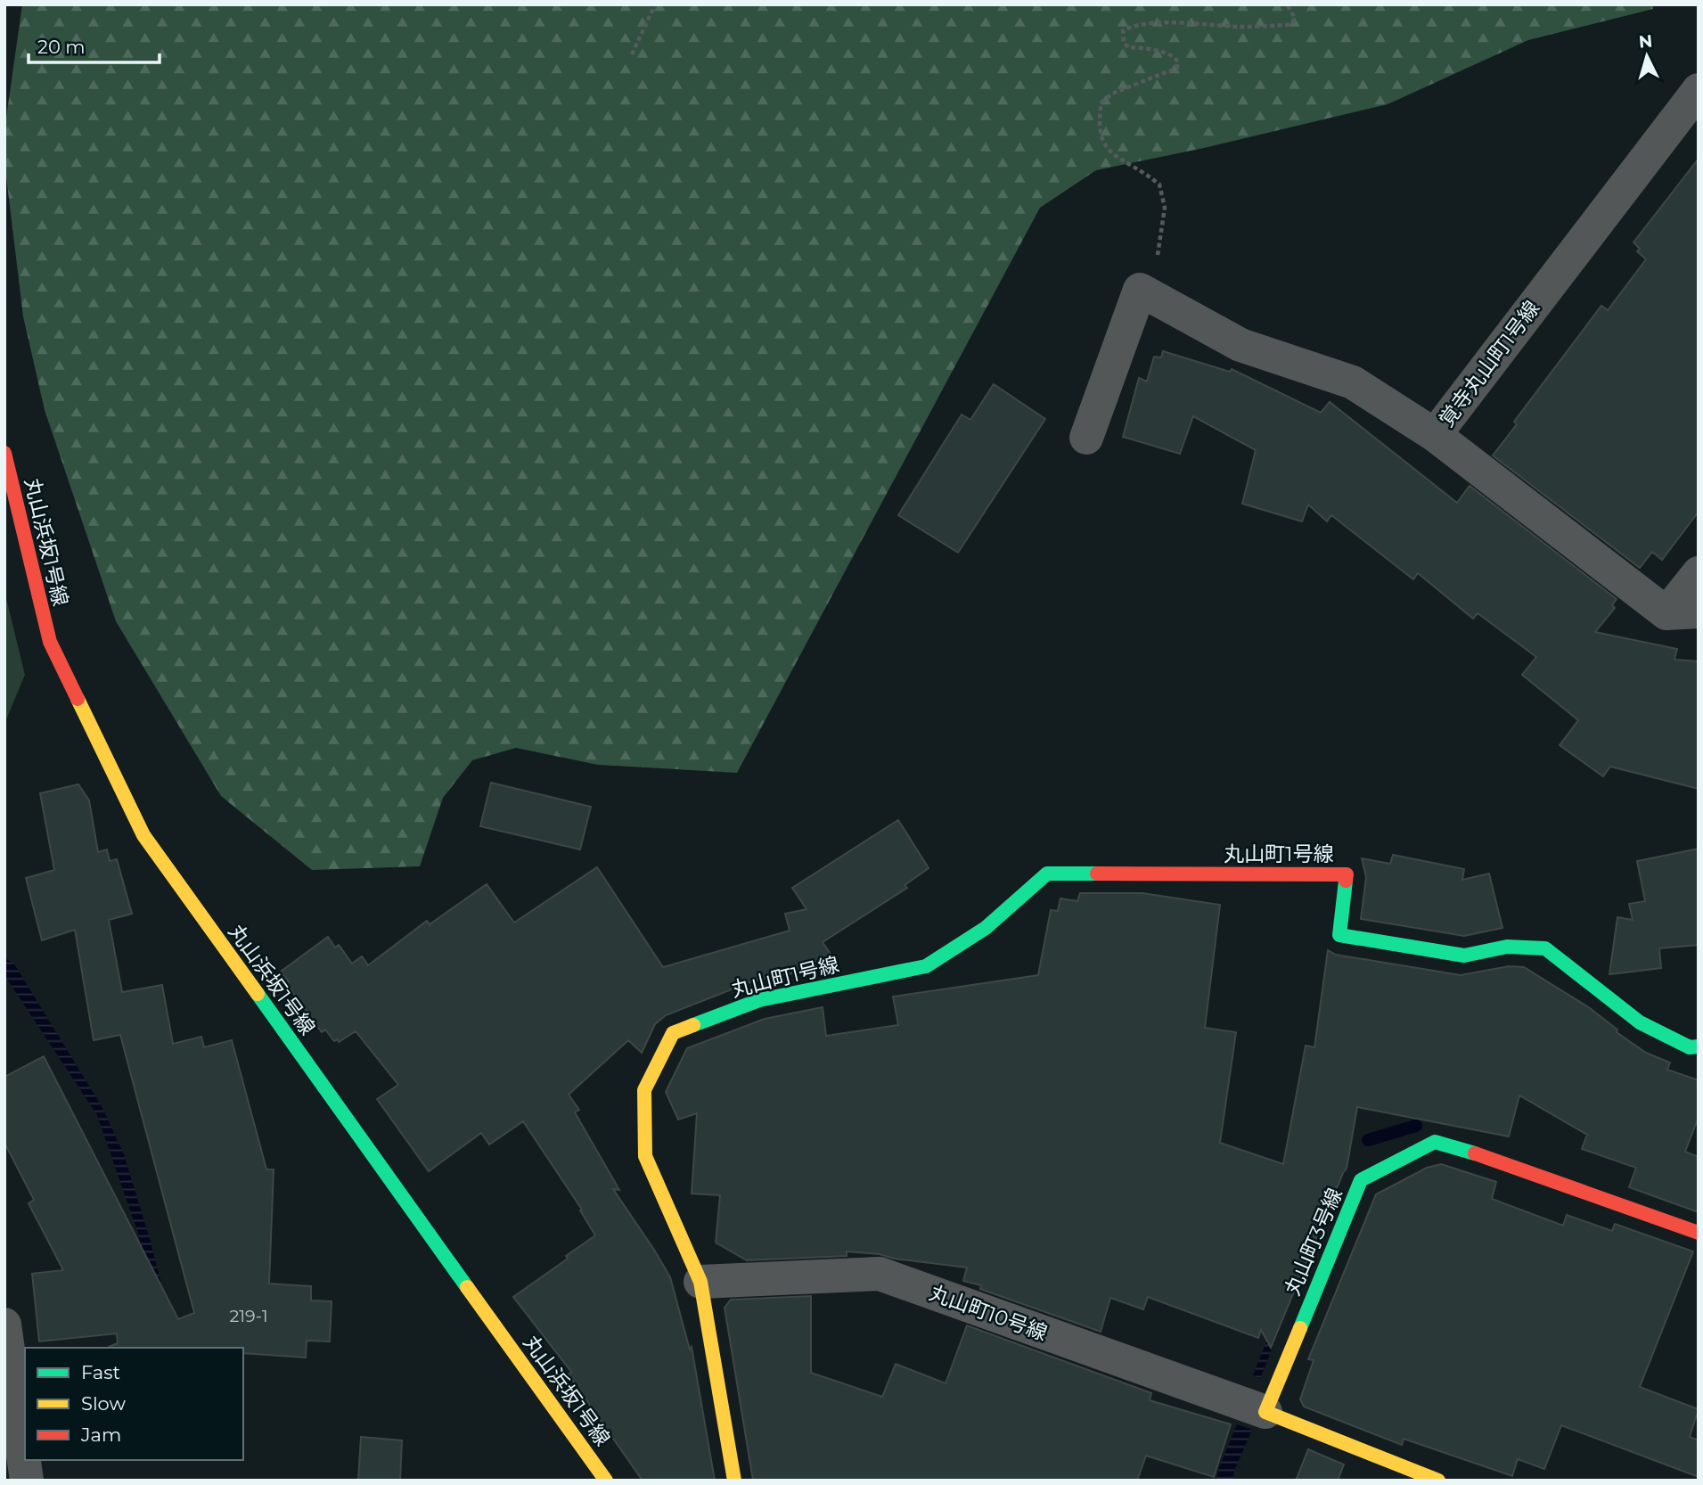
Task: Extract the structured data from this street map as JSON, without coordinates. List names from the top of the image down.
{
  "streets": {
    "street": [
      "覚寺丸山町1号線",
      "丸山浜坂1号線",
      "丸山町1号線",
      "丸山町3号線",
      "丸山町10号線"
    ]
  },
  "crossings": [
    ["丸山町1号線", "丸山町10号線"],
    ["丸山町3号線", "丸山町10号線"]
  ],
  "house_numbers": ["219-1"],
  "legend": ["Fast", "Slow", "Jam"],
  "scale_bar": "20 m",
  "north": "top"
}
